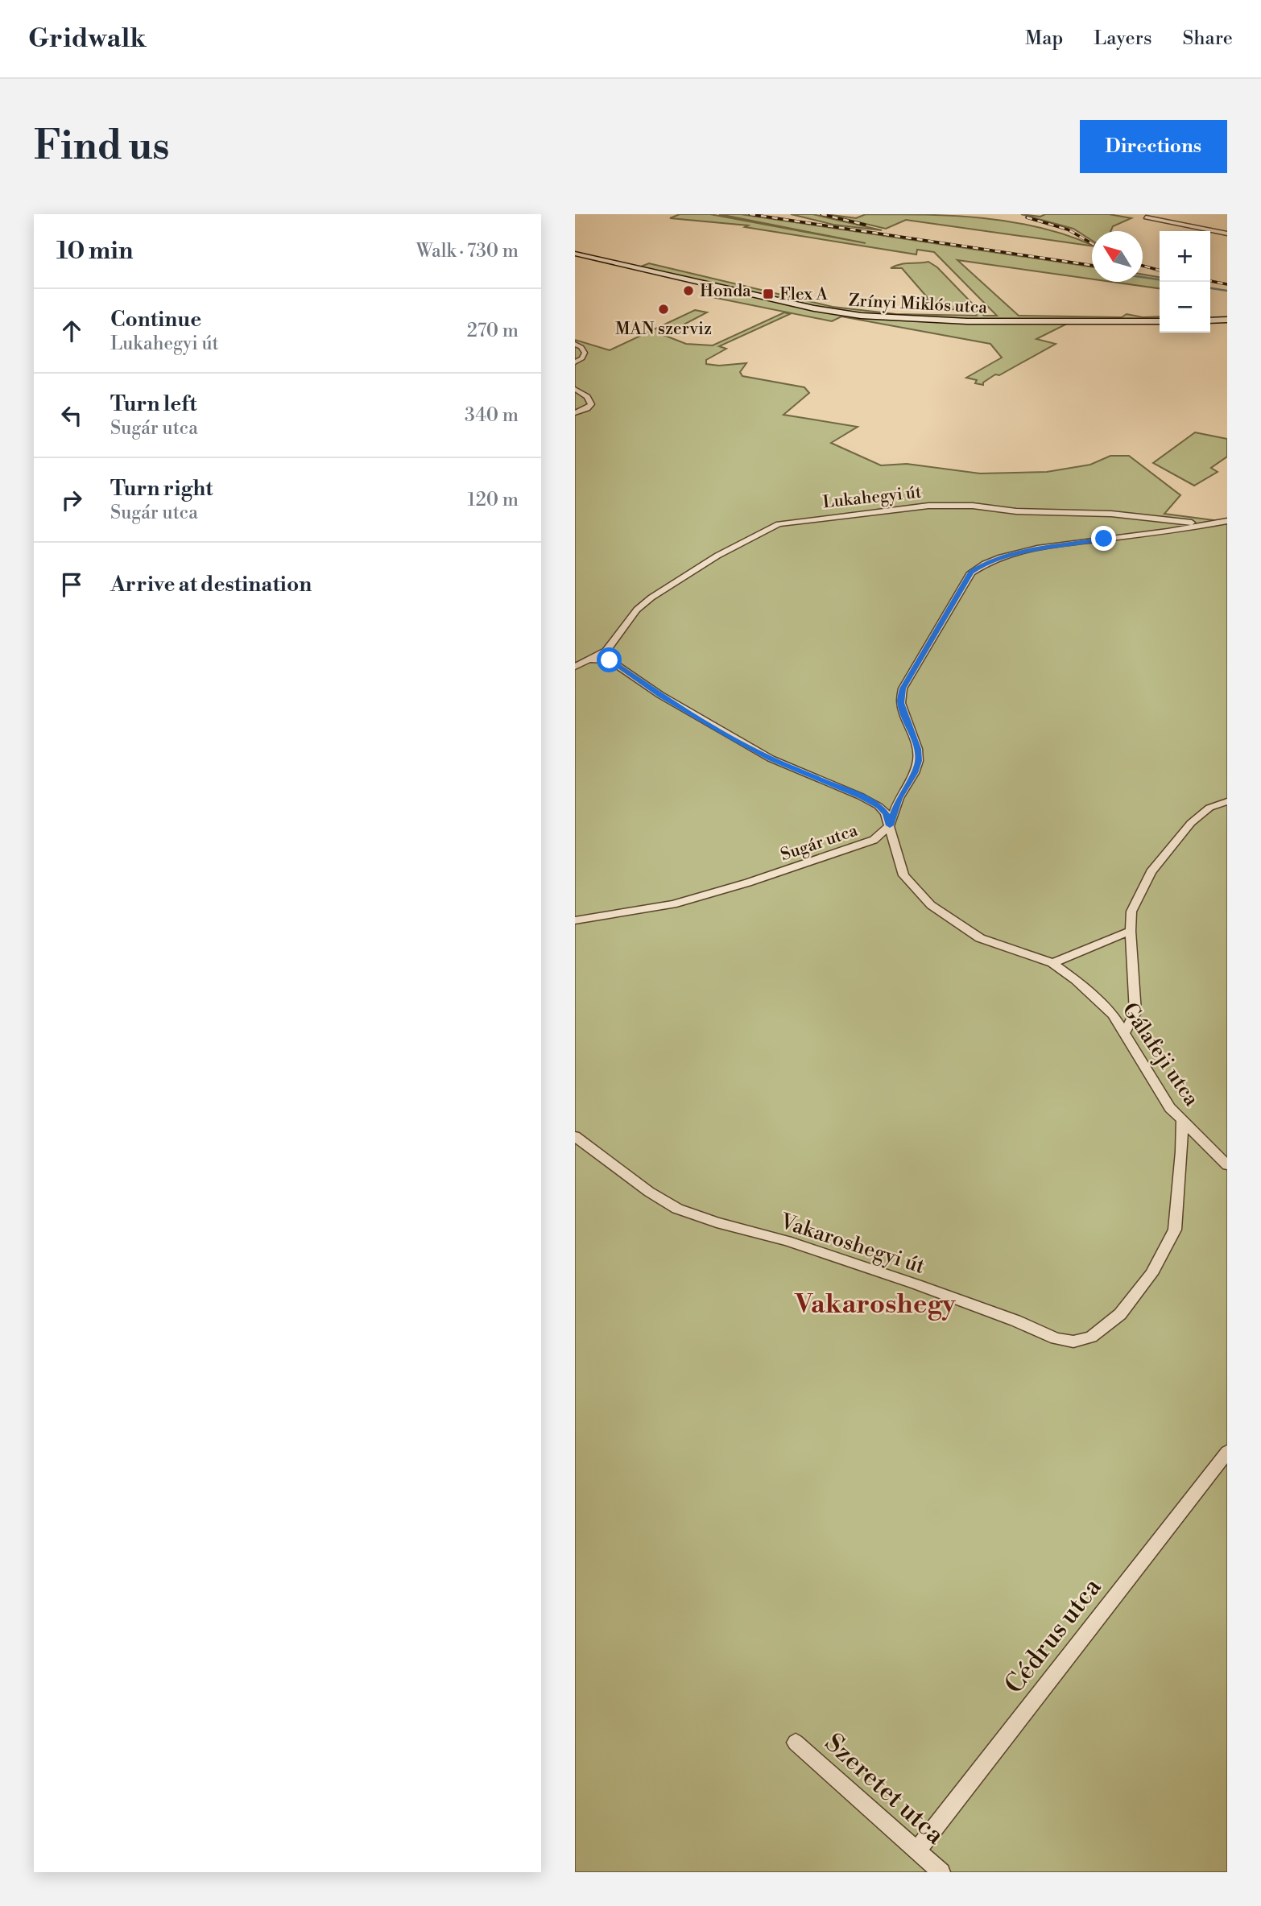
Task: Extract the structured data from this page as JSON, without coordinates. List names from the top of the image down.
{
  "streets": {
    "main road": ["Zrínyi Miklós utca"],
    "street": [
      "Lukahegyi út",
      "Sugár utca",
      "Gálafeji utca",
      "Vakaroshegyi út",
      "Cédrus utca",
      "Szeretet utca"
    ]
  },
  "crossings": [
    ["Sugár utca", "Gálafeji utca"],
    ["Gálafeji utca", "Vakaroshegyi út"],
    ["Cédrus utca", "Szeretet utca"]
  ],
  "districts": ["Vakaroshegy"],
  "places": {
    "other": ["Honda", "MAN szerviz"],
    "transit": ["Flex A"]
  },
  "north": "top left",
  "page": {
    "header": "Gridwalk",
    "nav": ["Map", "Layers", "Share"],
    "buttons": "Directions",
    "title": "Find us",
    "heading": ["10 min", "Walk · 730 m"],
    "map_buttons": ["+", "−"],
    "list": [
      ["Continue", "Lukahegyi út", "270 m"],
      ["Turn left", "Sugár utca", "340 m"],
      ["Turn right", "Sugár utca", "120 m"],
      "Arrive at destination"
    ]
  }
}
